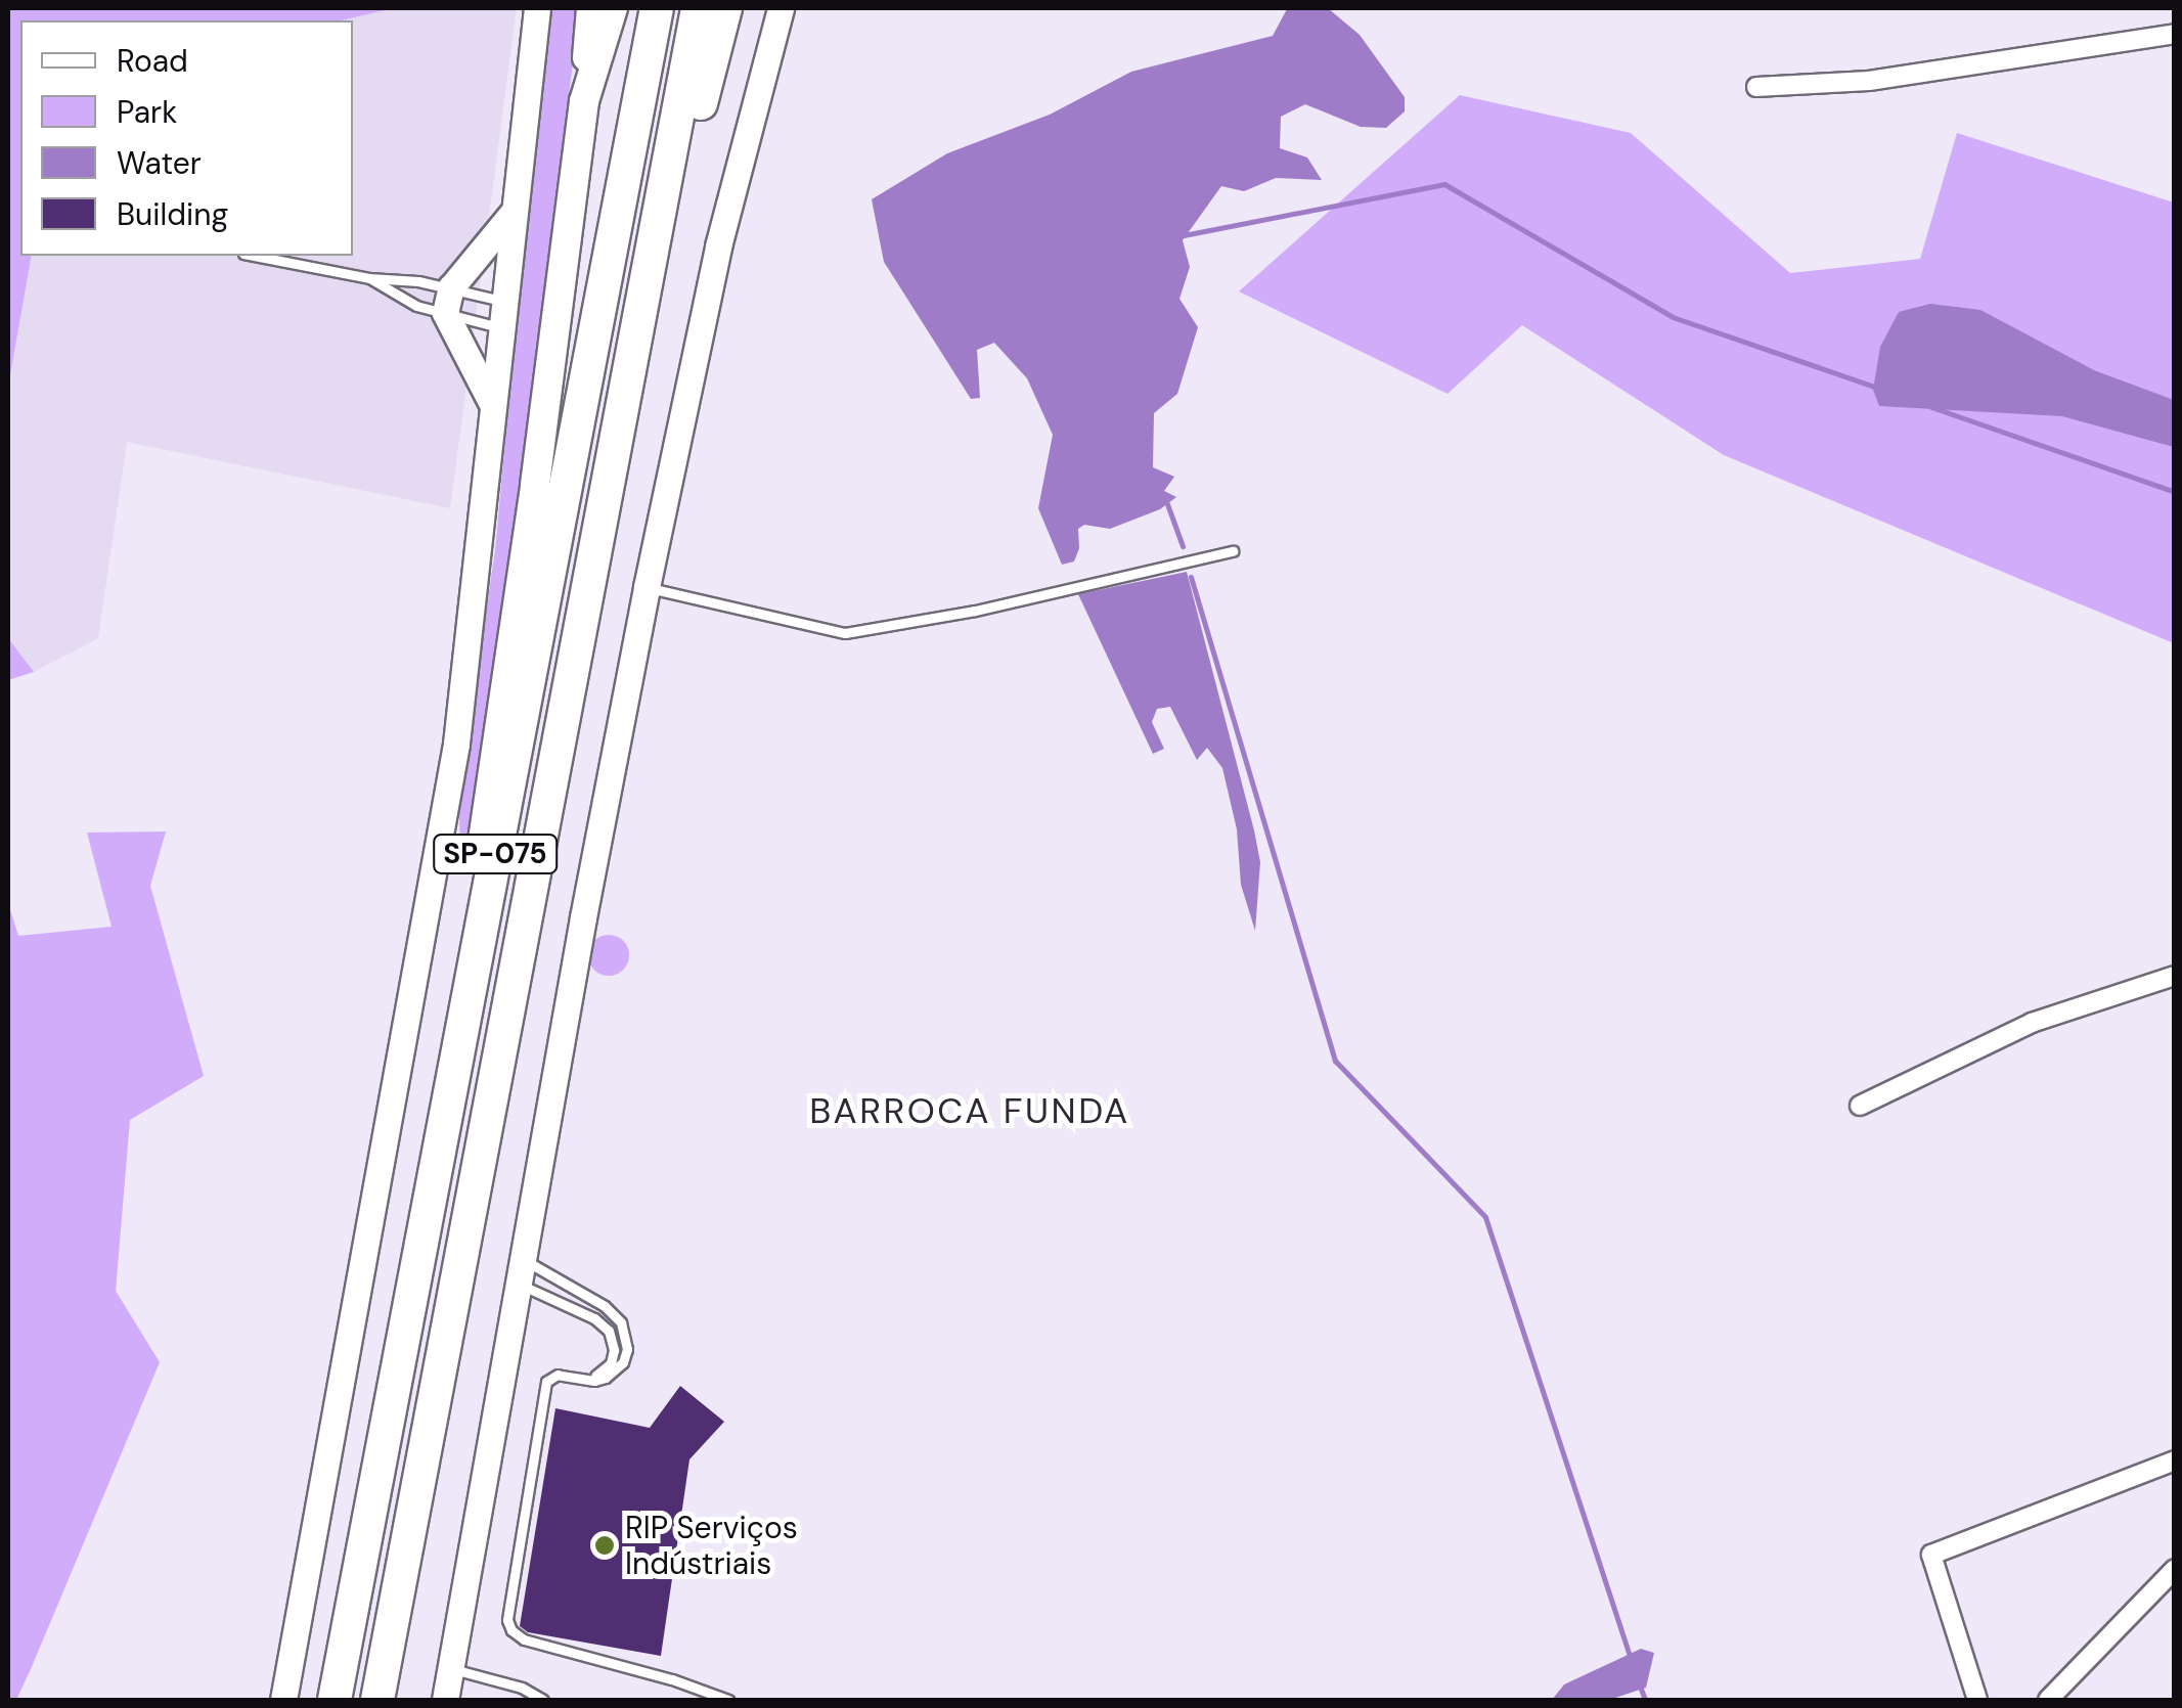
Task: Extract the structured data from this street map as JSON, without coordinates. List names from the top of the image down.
{
  "streets": {
    "highway": ["SP-075"]
  },
  "districts": ["BARROCA FUNDA"],
  "places": ["RIP Serviços Indústriais"],
  "legend": [
    "Road",
    "Park",
    "Water",
    "Building"
  ]
}
